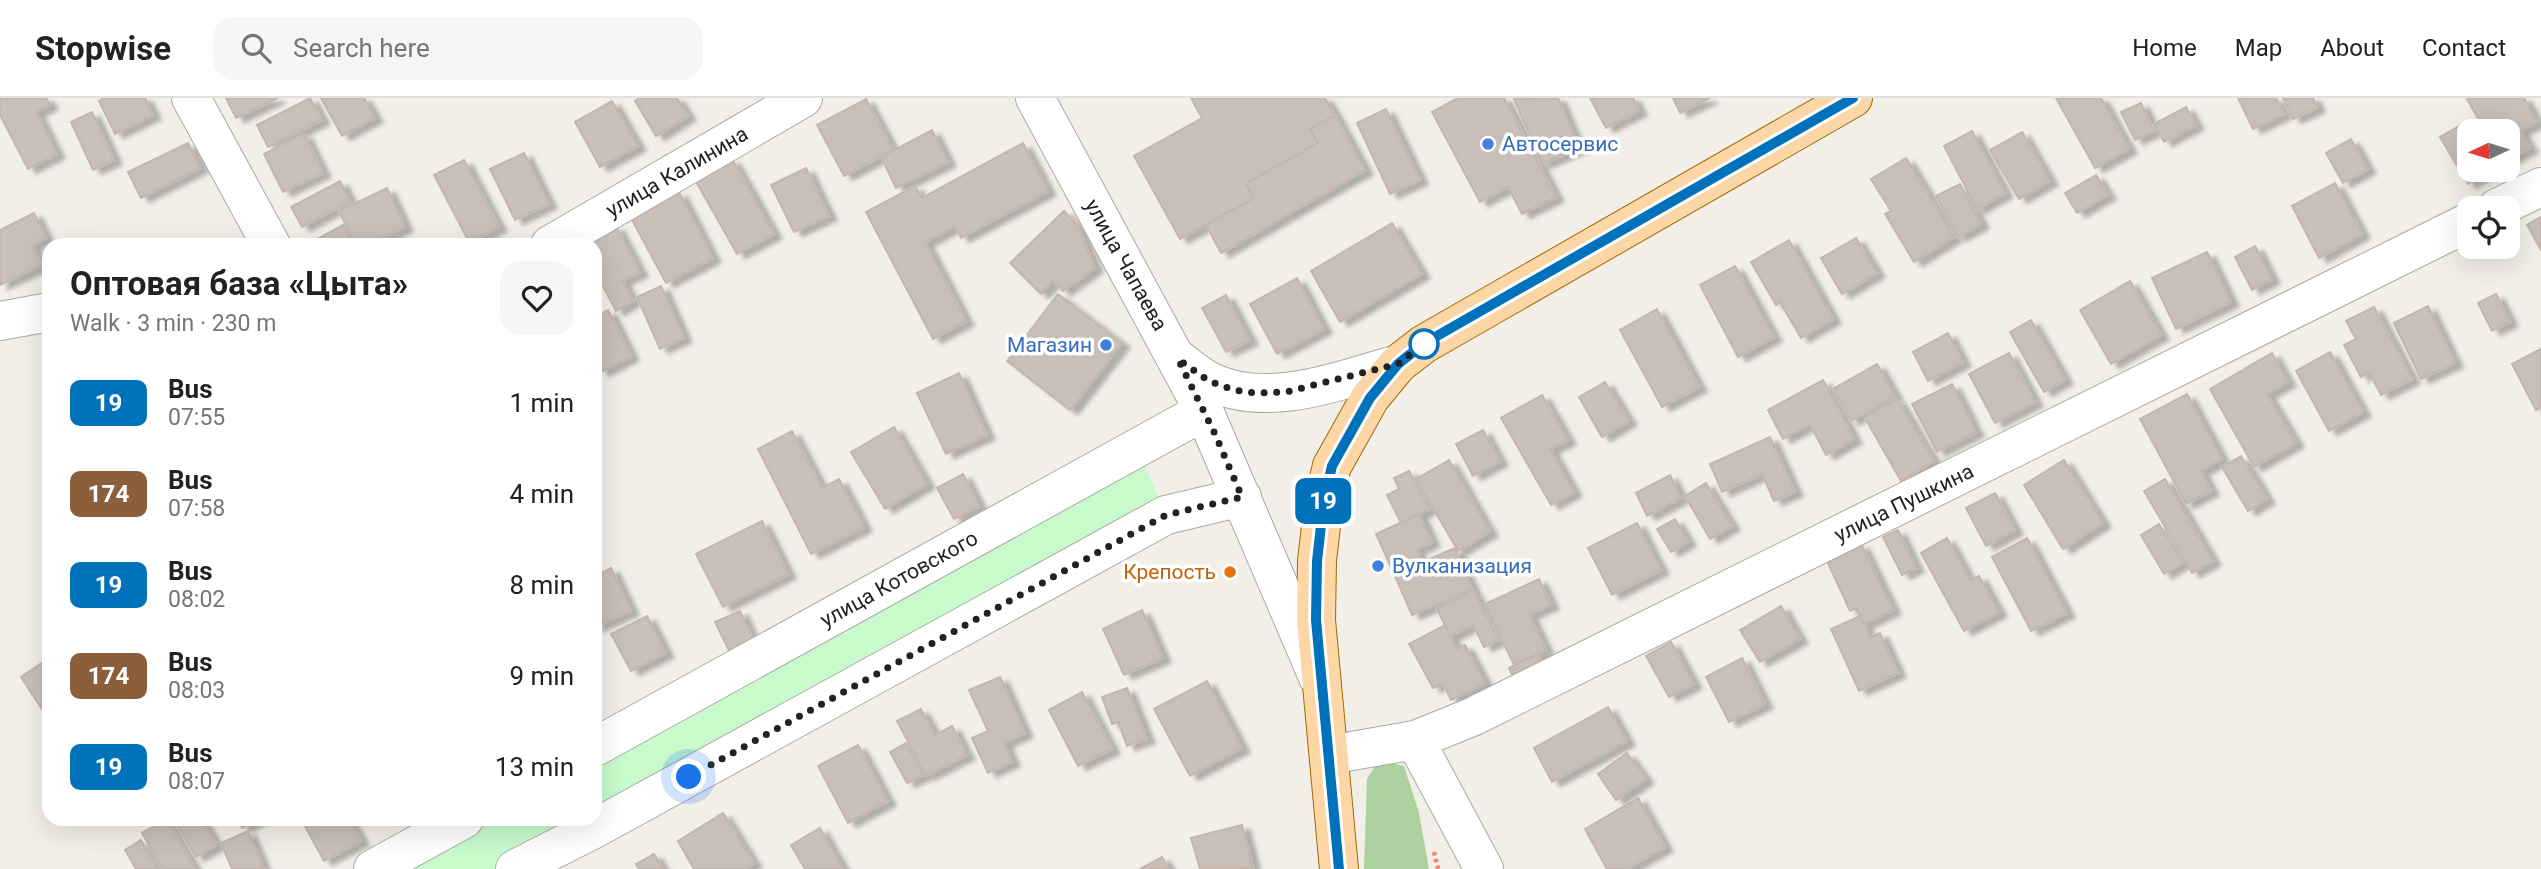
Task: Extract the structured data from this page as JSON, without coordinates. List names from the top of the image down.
{
  "streets": {
    "street": [
      "улица Калинина",
      "улица Чапаева",
      "улица Пушкина",
      "улица Котовского"
    ]
  },
  "crossings": [
    ["улица Чапаева", "улица Котовского"]
  ],
  "places": [
    "Автосервис",
    "Магазин",
    "Вулканизация",
    "Крепость"
  ],
  "lines": ["bus line 19"],
  "north": "left",
  "page": {
    "header": "Stopwise",
    "search": "Search here",
    "nav": [
      "Home",
      "Map",
      "About",
      "Contact"
    ],
    "on_map": "19",
    "heading": ["Оптовая база «Цыта»", "Walk · 3 min · 230 m"],
    "list": [
      {
        "mark": "19",
        "name": "Bus",
        "note": "07:55",
        "value": "1 min"
      },
      {
        "mark": "174",
        "name": "Bus",
        "note": "07:58",
        "value": "4 min"
      },
      {
        "mark": "19",
        "name": "Bus",
        "note": "08:02",
        "value": "8 min"
      },
      {
        "mark": "174",
        "name": "Bus",
        "note": "08:03",
        "value": "9 min"
      },
      {
        "mark": "19",
        "name": "Bus",
        "note": "08:07",
        "value": "13 min"
      }
    ]
  }
}
